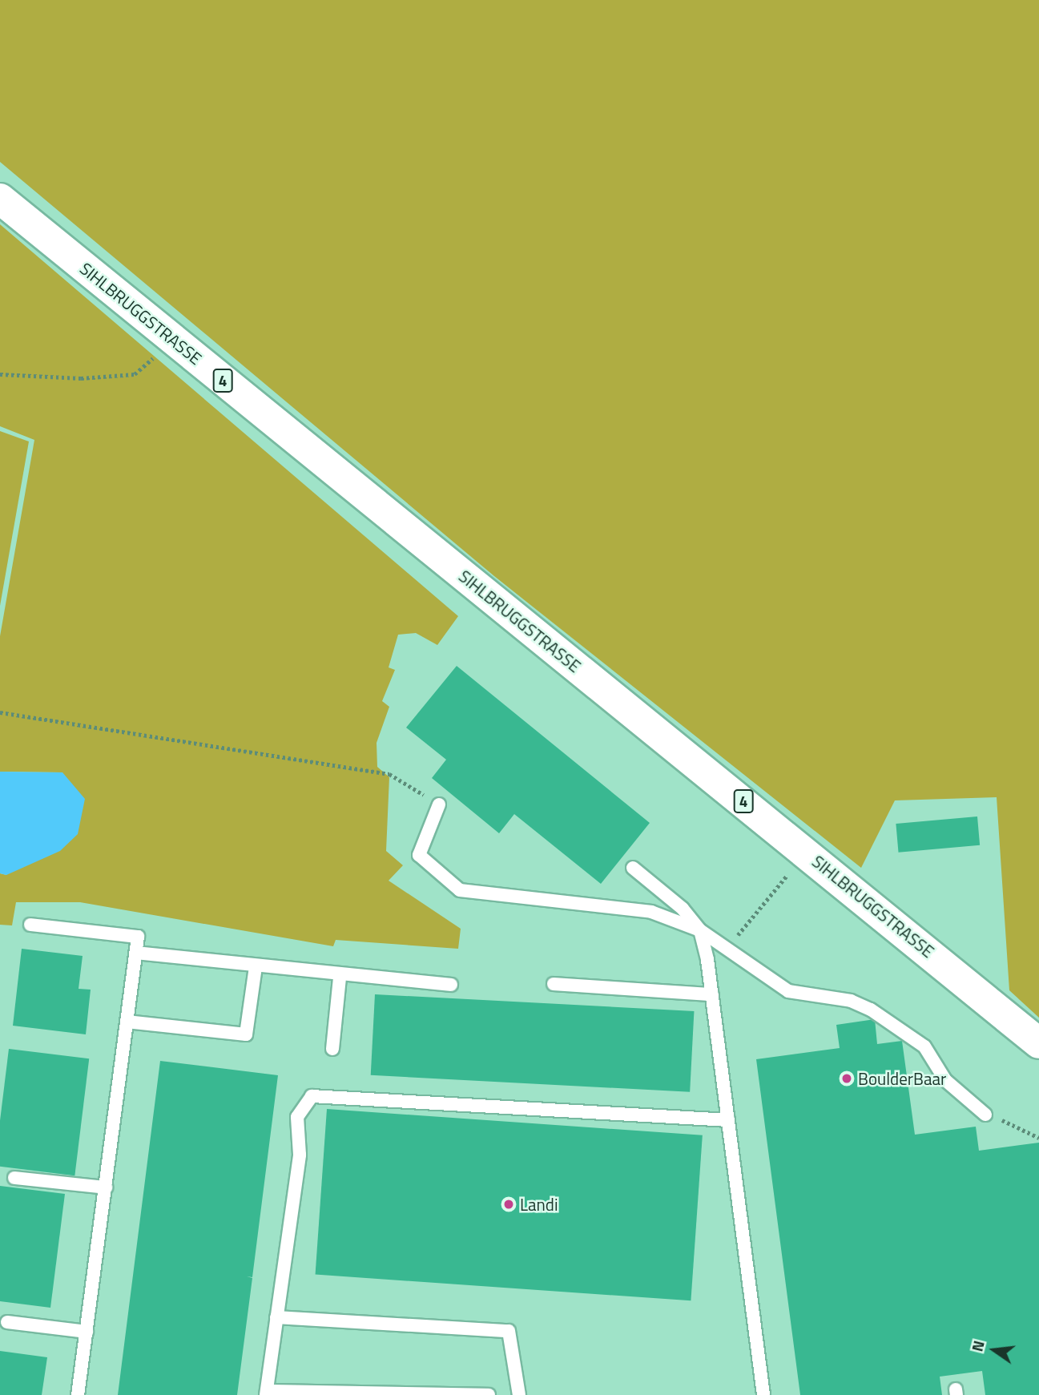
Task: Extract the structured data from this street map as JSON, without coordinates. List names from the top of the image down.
{
  "streets": {
    "main road": ["SIHLBRUGGSTRASSE", "4"]
  },
  "places": ["BoulderBaar", "Landi"],
  "north": "left"
}
